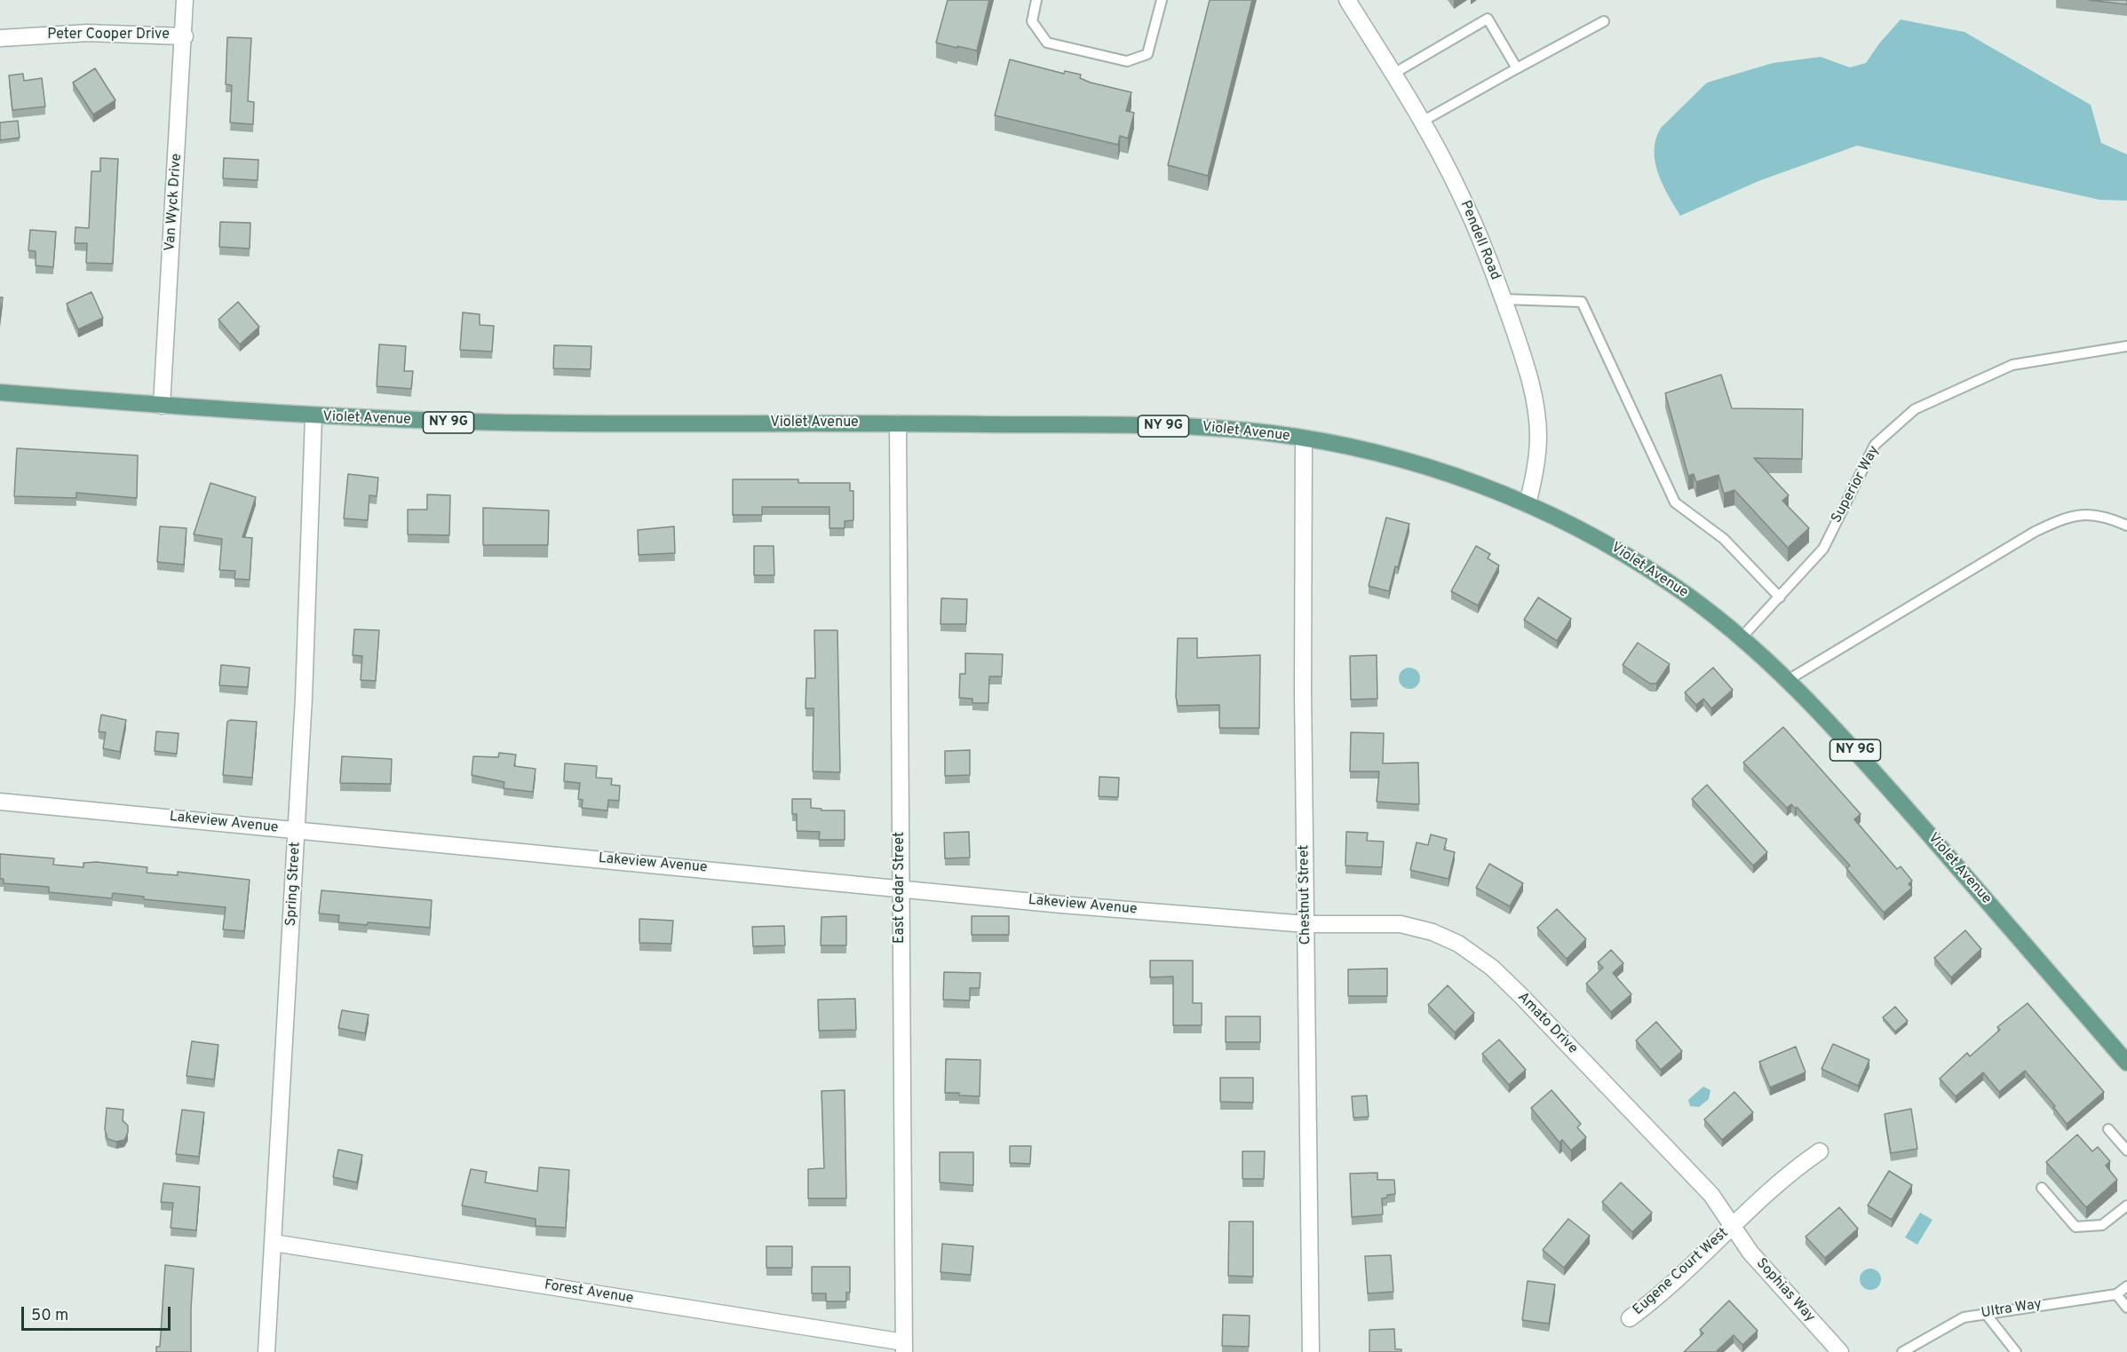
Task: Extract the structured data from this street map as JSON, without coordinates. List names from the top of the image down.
{
  "streets": {
    "main road": ["Violet Avenue", "NY 9G"],
    "street": [
      "Peter Cooper Drive",
      "Van Wyck Drive",
      "Pendell Road",
      "Lakeview Avenue",
      "Spring Street",
      "East Cedar Street",
      "Chestnut Street",
      "Amato Drive",
      "Eugene Court West",
      "Sophias Way",
      "Forest Avenue"
    ],
    "lane": ["Superior Way", "Ultra Way"]
  },
  "crossings": [
    ["Peter Cooper Drive", "Van Wyck Drive"],
    ["Van Wyck Drive", "Violet Avenue"],
    ["Pendell Road", "Violet Avenue"],
    ["Violet Avenue", "Superior Way"],
    ["Violet Avenue", "Spring Street"],
    ["Violet Avenue", "East Cedar Street"],
    ["Violet Avenue", "Chestnut Street"],
    ["Lakeview Avenue", "Spring Street"],
    ["Lakeview Avenue", "East Cedar Street"],
    ["Lakeview Avenue", "Chestnut Street"],
    ["Lakeview Avenue", "Amato Drive"],
    ["Spring Street", "Forest Avenue"],
    ["East Cedar Street", "Forest Avenue"],
    ["Chestnut Street", "Amato Drive"],
    ["Amato Drive", "Eugene Court West"],
    ["Amato Drive", "Sophias Way"],
    ["Eugene Court West", "Sophias Way"]
  ],
  "scale_bar": "50 m"
}
